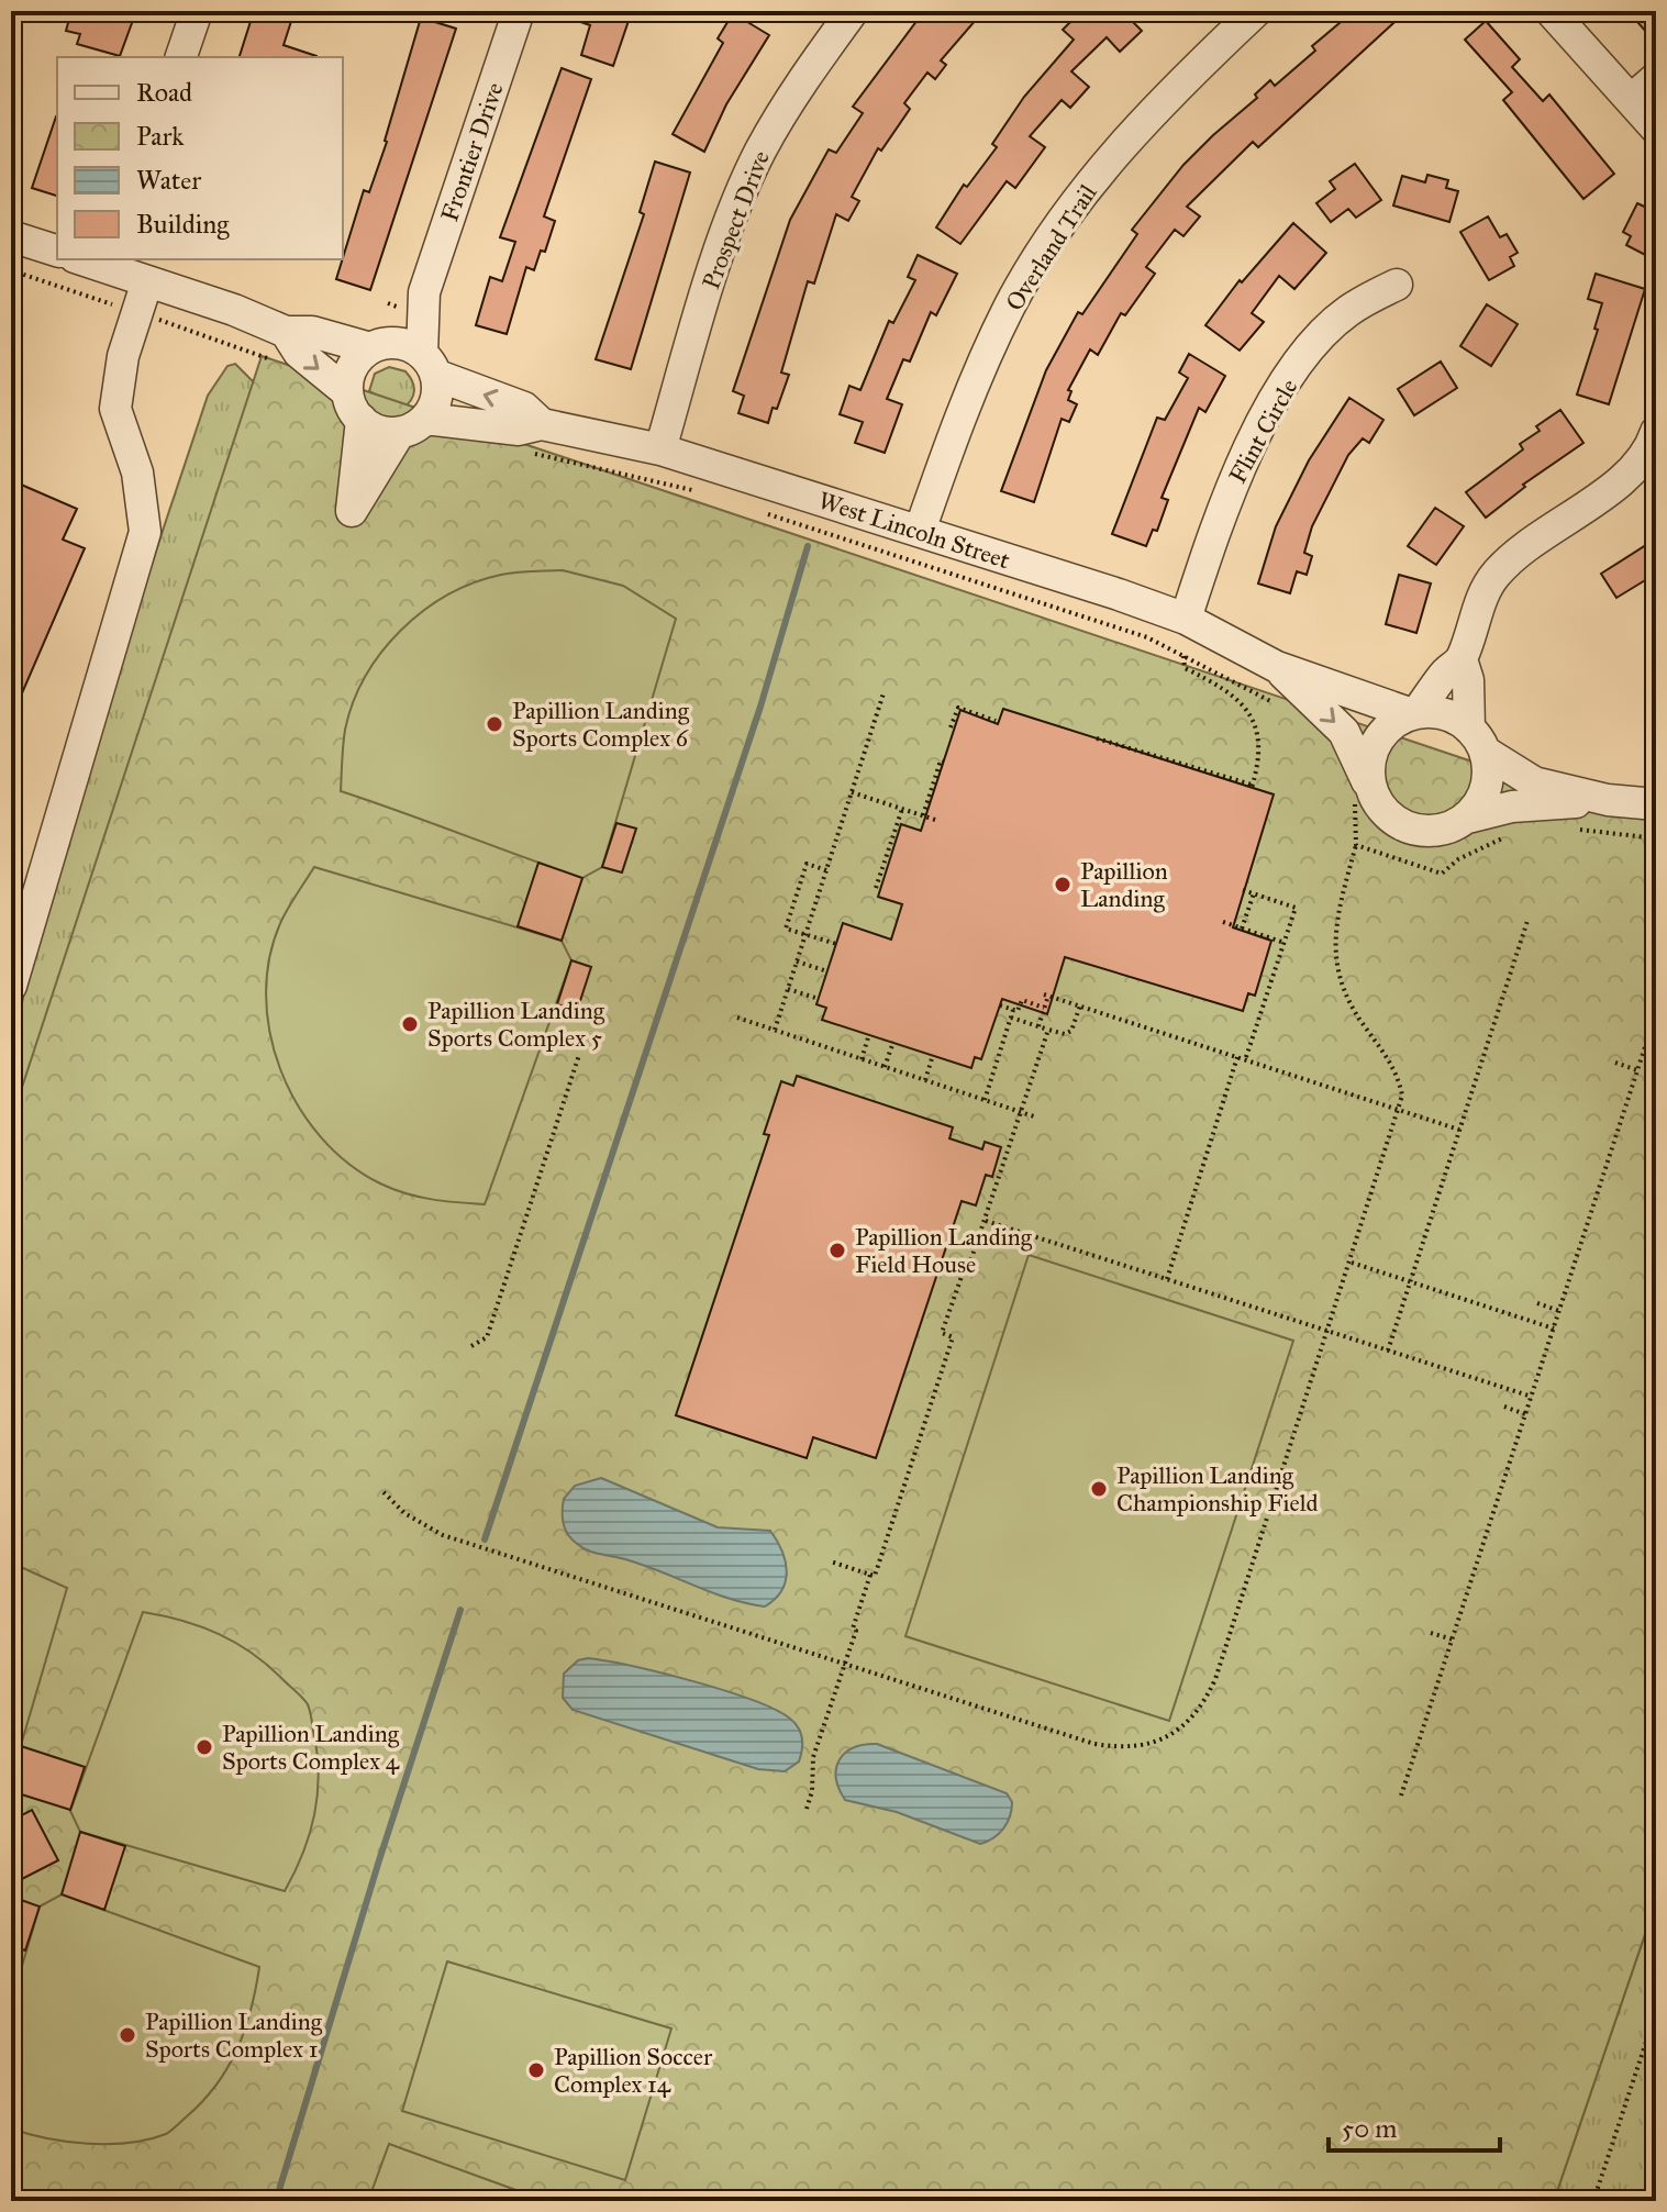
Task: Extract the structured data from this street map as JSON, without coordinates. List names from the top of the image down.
{
  "streets": {
    "street": [
      "Frontier Drive",
      "Prospect Drive",
      "Overland Trail",
      "Flint Circle",
      "West Lincoln Street"
    ]
  },
  "crossings": [
    ["Frontier Drive", "West Lincoln Street"],
    ["Prospect Drive", "West Lincoln Street"],
    ["Overland Trail", "West Lincoln Street"],
    ["Flint Circle", "West Lincoln Street"]
  ],
  "places": [
    "Papillion Landing Sports Complex 6",
    "Papillion Landing",
    "Papillion Landing Sports Complex 5",
    "Papillion Landing Field House",
    "Papillion Landing Championship Field",
    "Papillion Landing Sports Complex 4",
    "Papillion Landing Sports Complex 1",
    "Papillion Soccer Complex 14"
  ],
  "legend": [
    "Road",
    "Park",
    "Water",
    "Building"
  ],
  "scale_bar": "50 m"
}
